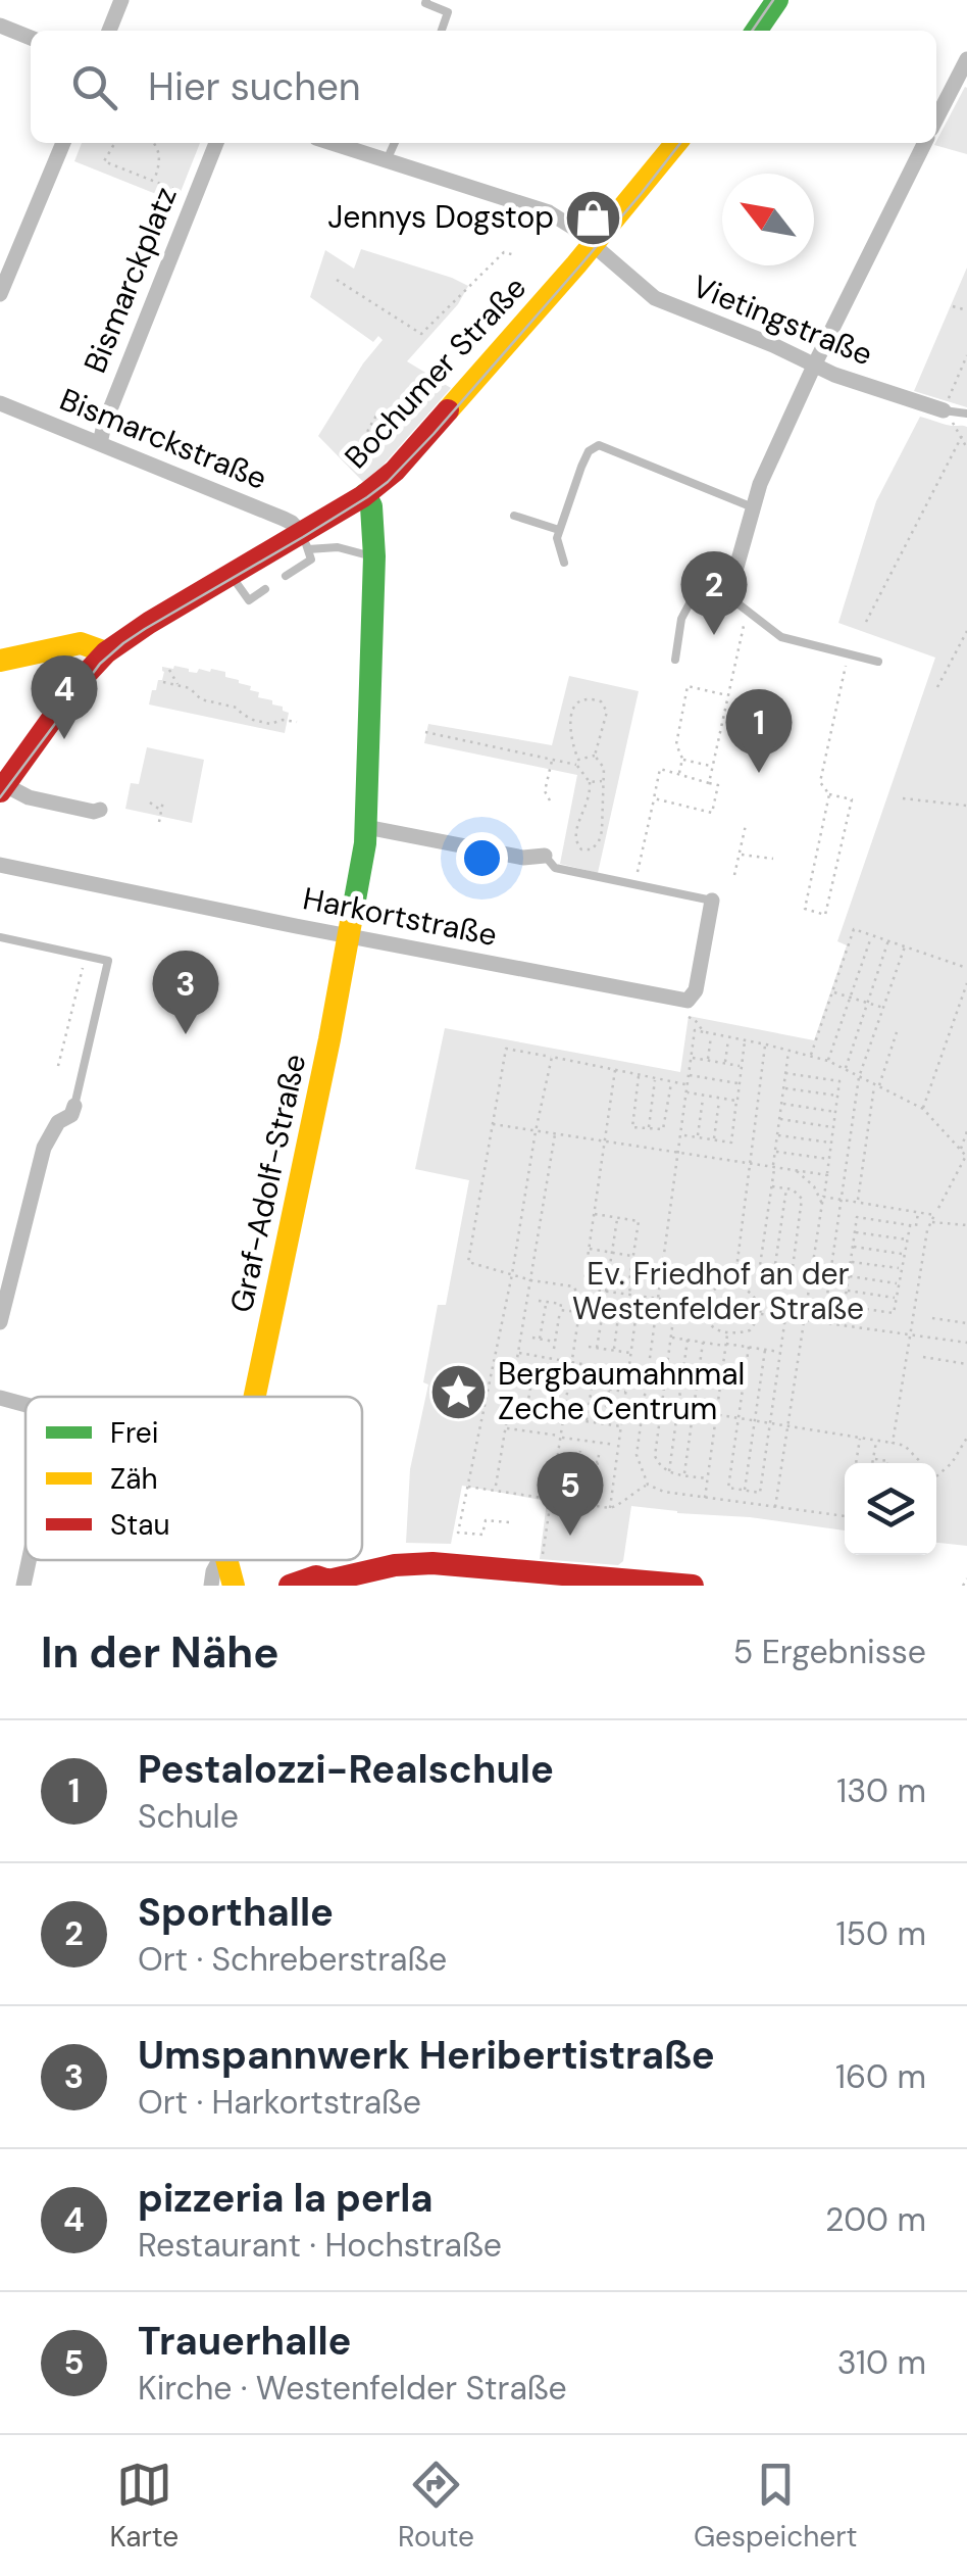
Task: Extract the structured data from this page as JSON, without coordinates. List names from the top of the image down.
{
  "streets": {
    "street": [
      "Bismarckplatz",
      "Vietingstraße",
      "Bochumer Straße",
      "Bismarckstraße",
      "Harkortstraße",
      "Graf-Adolf-Straße"
    ]
  },
  "crossings": [
    ["Bismarckplatz", "Bismarckstraße"],
    ["Vietingstraße", "Bochumer Straße"],
    ["Bochumer Straße", "Bismarckstraße"],
    ["Bochumer Straße", "Graf-Adolf-Straße"],
    ["Harkortstraße", "Graf-Adolf-Straße"]
  ],
  "parks": ["Ev. Friedhof an der Westenfelder Straße"],
  "places": {
    "shop": ["Jennys Dogstop"],
    "place": ["Bergbaumahnmal Zeche Centrum"]
  },
  "legend": ["Frei", "Zäh", "Stau"],
  "north": "top left",
  "page": {
    "search": "Hier suchen",
    "pins": [
      "2",
      "4",
      "1",
      "3",
      "5"
    ],
    "heading": ["In der Nähe", "5 Ergebnisse"],
    "list": [
      {
        "mark": "1",
        "name": "Pestalozzi-Realschule",
        "note": "Schule",
        "value": "130 m"
      },
      {
        "mark": "2",
        "name": "Sporthalle",
        "note": "Ort · Schreberstraße",
        "value": "150 m"
      },
      {
        "mark": "3",
        "name": "Umspannwerk Heribertistraße",
        "note": "Ort · Harkortstraße",
        "value": "160 m"
      },
      {
        "mark": "4",
        "name": "pizzeria la perla",
        "note": "Restaurant · Hochstraße",
        "value": "200 m"
      },
      {
        "mark": "5",
        "name": "Trauerhalle",
        "note": "Kirche · Westenfelder Straße",
        "value": "310 m"
      }
    ],
    "nav": ["Karte", "Route", "Gespeichert"]
  }
}
